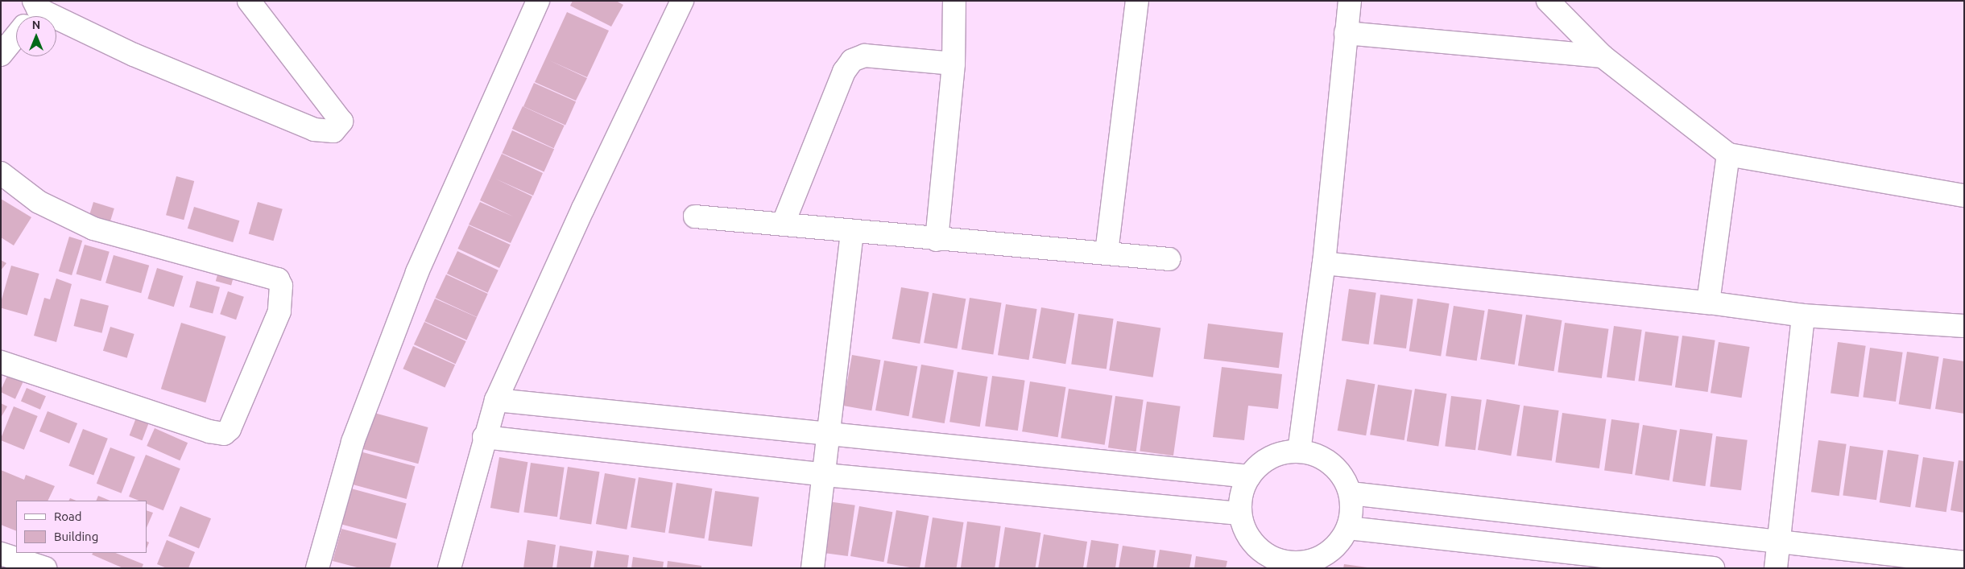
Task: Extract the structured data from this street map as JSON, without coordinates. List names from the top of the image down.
{
  "legend": ["Road", "Building"],
  "north": "top"
}
